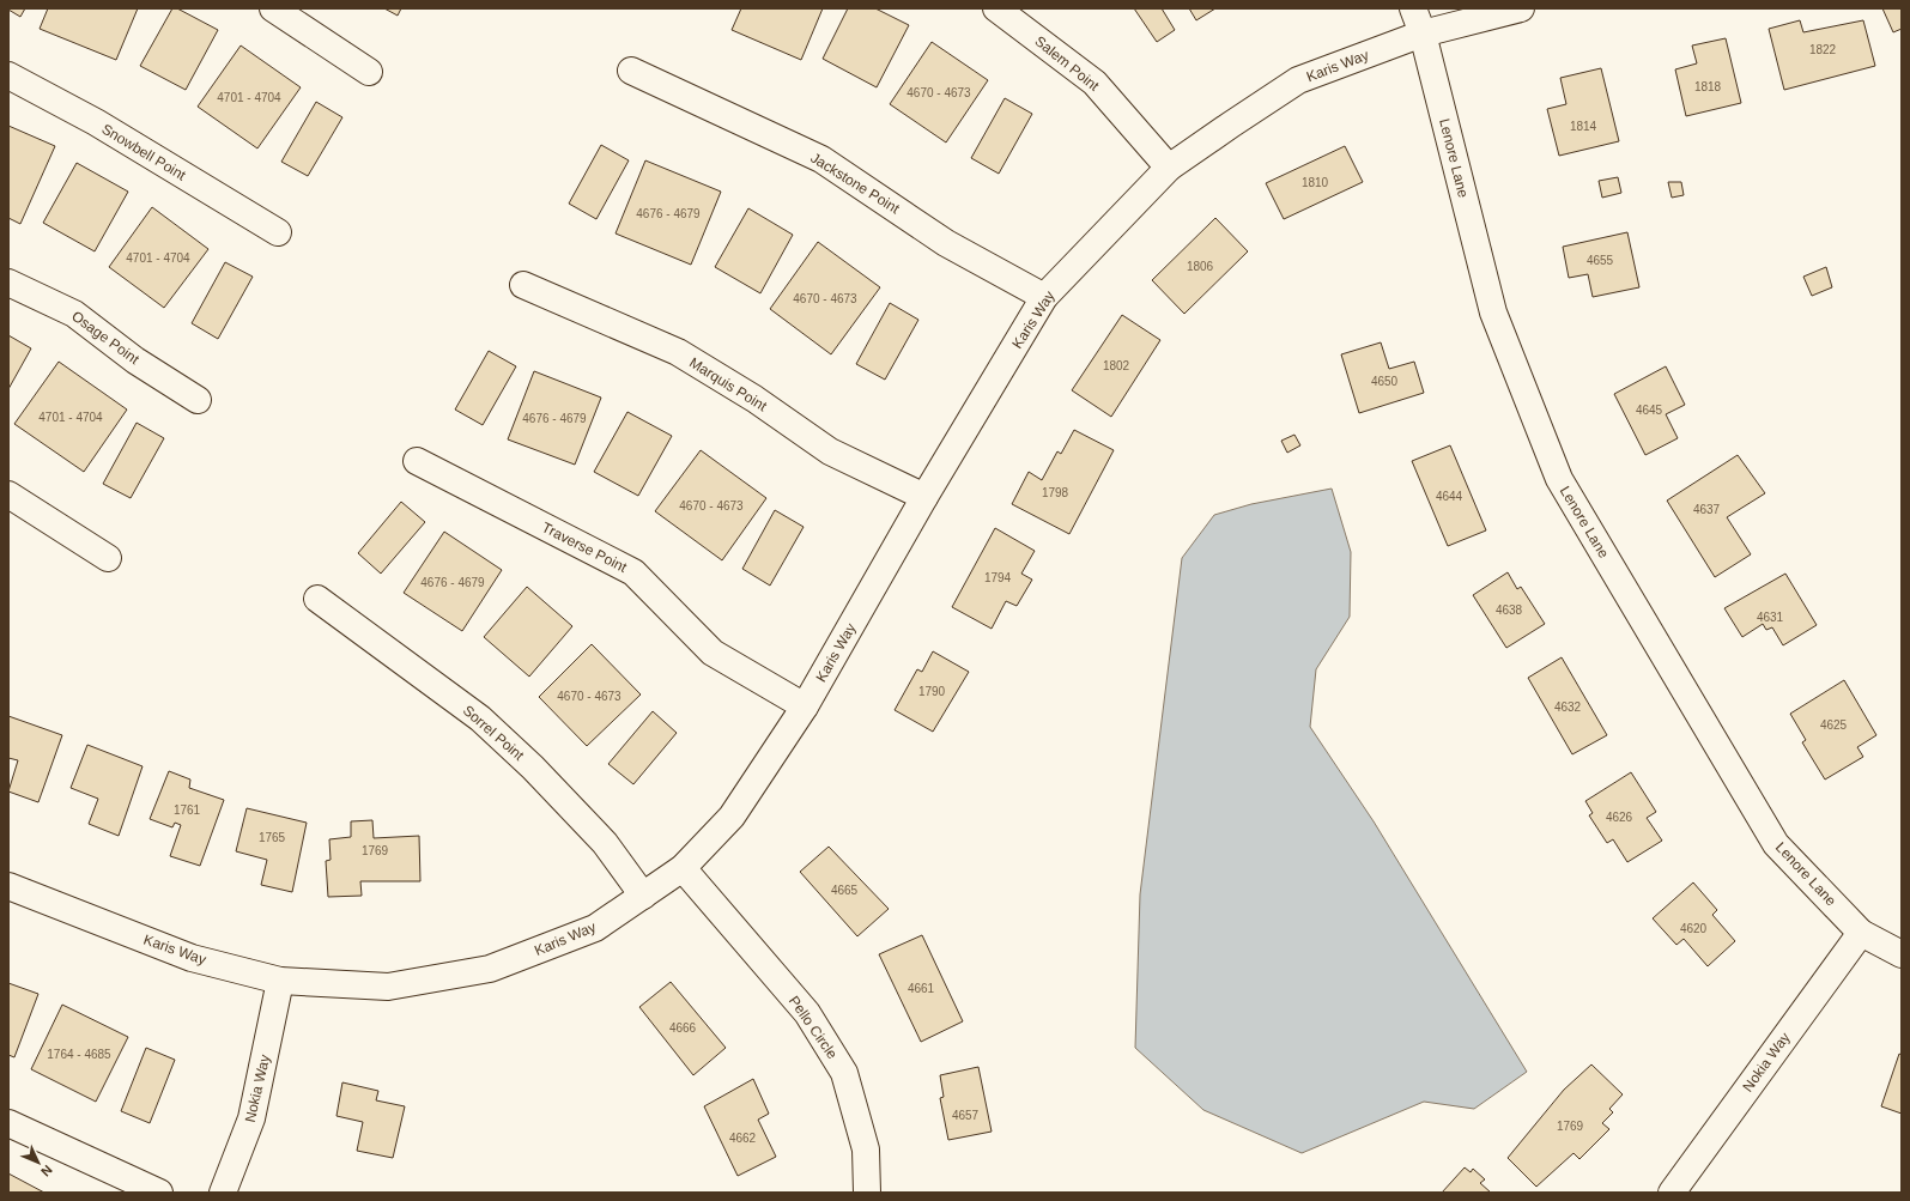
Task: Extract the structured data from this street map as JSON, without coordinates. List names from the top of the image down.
{
  "streets": {
    "street": [
      "Salem Point",
      "Karis Way",
      "Snowbell Point",
      "Lenore Lane",
      "Jackstone Point",
      "Osage Point",
      "Marquis Point",
      "Traverse Point",
      "Sorrel Point",
      "Pello Circle",
      "Nokia Way"
    ]
  },
  "crossings": [
    ["Salem Point", "Karis Way"],
    ["Karis Way", "Lenore Lane"],
    ["Karis Way", "Jackstone Point"],
    ["Karis Way", "Marquis Point"],
    ["Karis Way", "Traverse Point"],
    ["Karis Way", "Sorrel Point"],
    ["Karis Way", "Pello Circle"],
    ["Karis Way", "Nokia Way"],
    ["Lenore Lane", "Nokia Way"]
  ],
  "house_numbers": [
    "1822",
    "1818",
    "4670 - 4673",
    "4701 - 4704",
    "1814",
    "1810",
    "4676 - 4679",
    "4701 - 4704",
    "4655",
    "1806",
    "4670 - 4673",
    "1802",
    "4650",
    "4645",
    "4701 - 4704",
    "4676 - 4679",
    "1798",
    "4644",
    "4670 - 4673",
    "4637",
    "1794",
    "4676 - 4679",
    "4638",
    "4631",
    "1790",
    "4670 - 4673",
    "4632",
    "4625",
    "1761",
    "4626",
    "1765",
    "1769",
    "4665",
    "4620",
    "4661",
    "4666",
    "1764 - 4685",
    "4657",
    "1769",
    "4662"
  ],
  "north": "bottom right"
}
